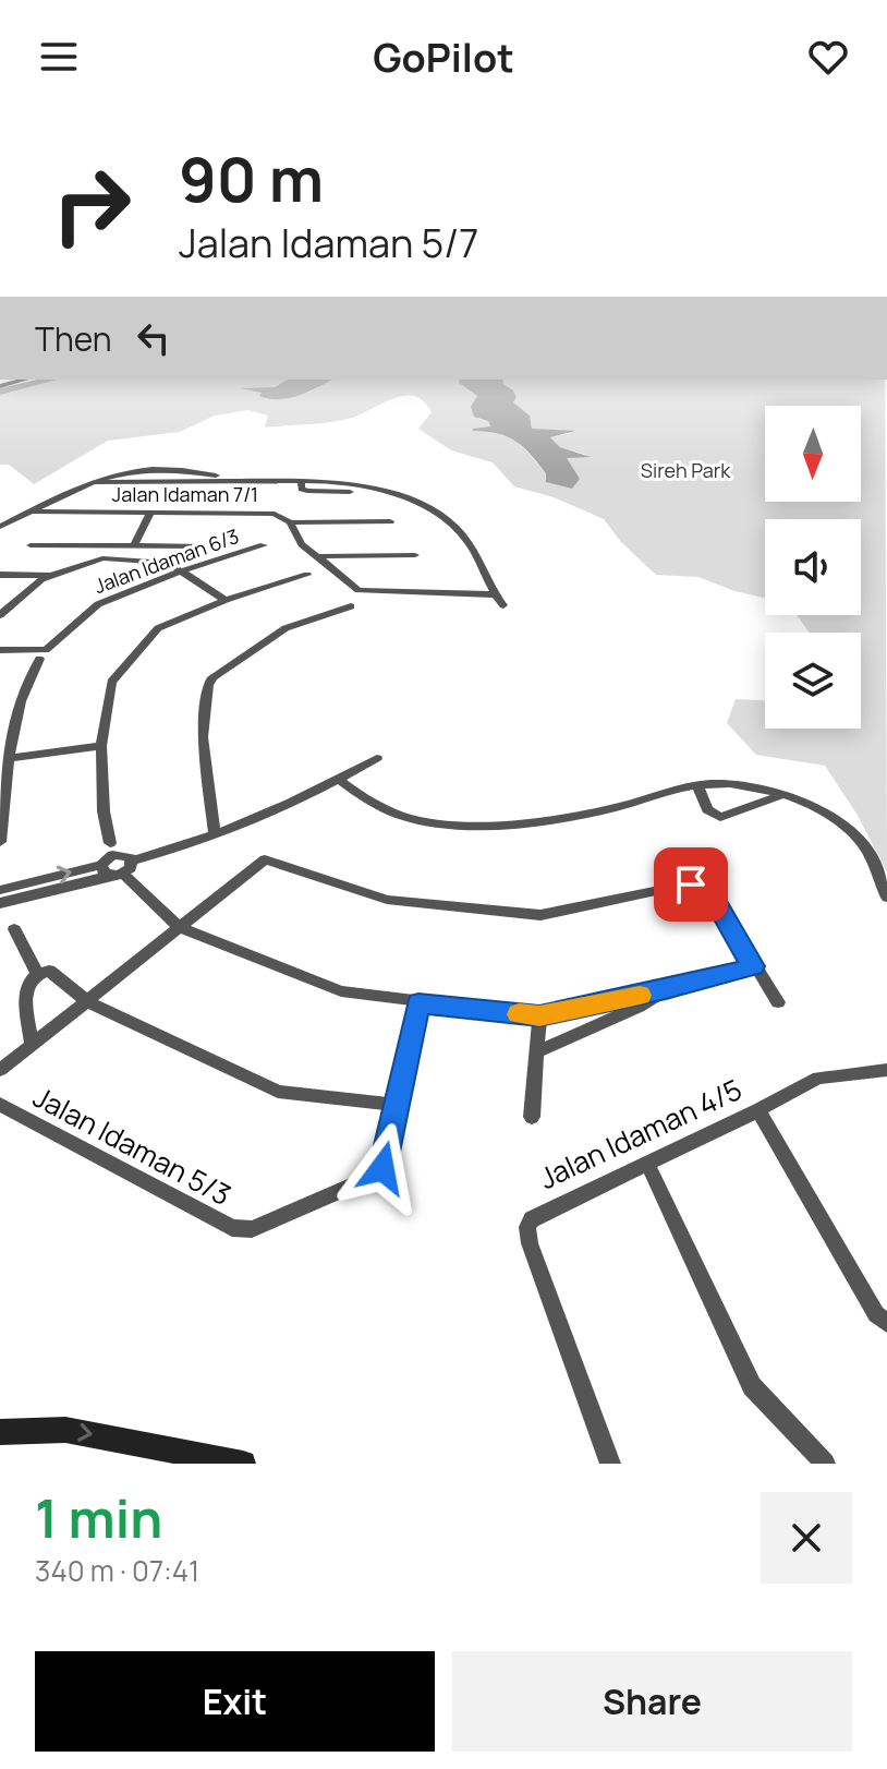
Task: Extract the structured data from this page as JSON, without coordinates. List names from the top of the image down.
{
  "streets": {
    "street": [
      "Jalan Idaman 7/1",
      "Jalan Idaman 6/3",
      "Jalan Idaman 4/5",
      "Jalan Idaman 5/3"
    ]
  },
  "parks": ["Sireh Park"],
  "north": "bottom",
  "page": {
    "header": "GoPilot",
    "turn": ["90 m", "Jalan Idaman 5/7"],
    "then": "Then",
    "heading": ["1 min", "340 m · 07:41"],
    "buttons": ["Exit", "Share"]
  }
}
